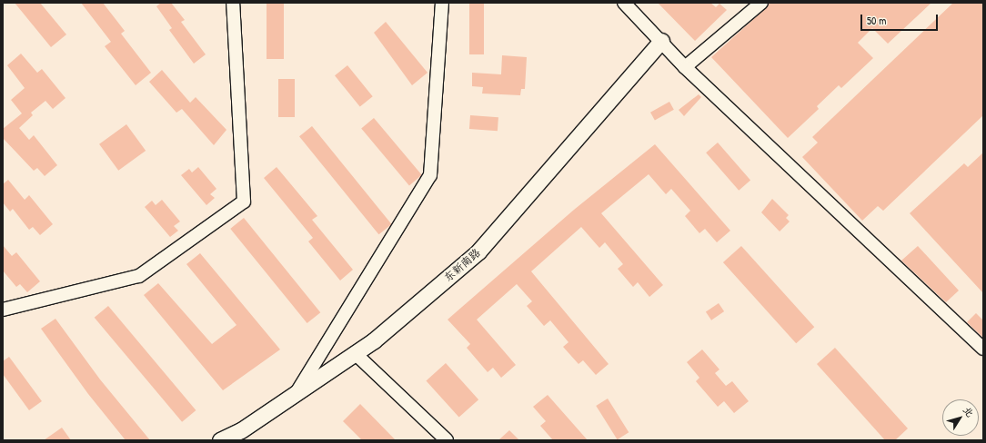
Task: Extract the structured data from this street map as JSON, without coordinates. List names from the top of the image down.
{
  "streets": {
    "main road": ["东新南路"]
  },
  "scale_bar": "50 m",
  "north": "top right"
}
